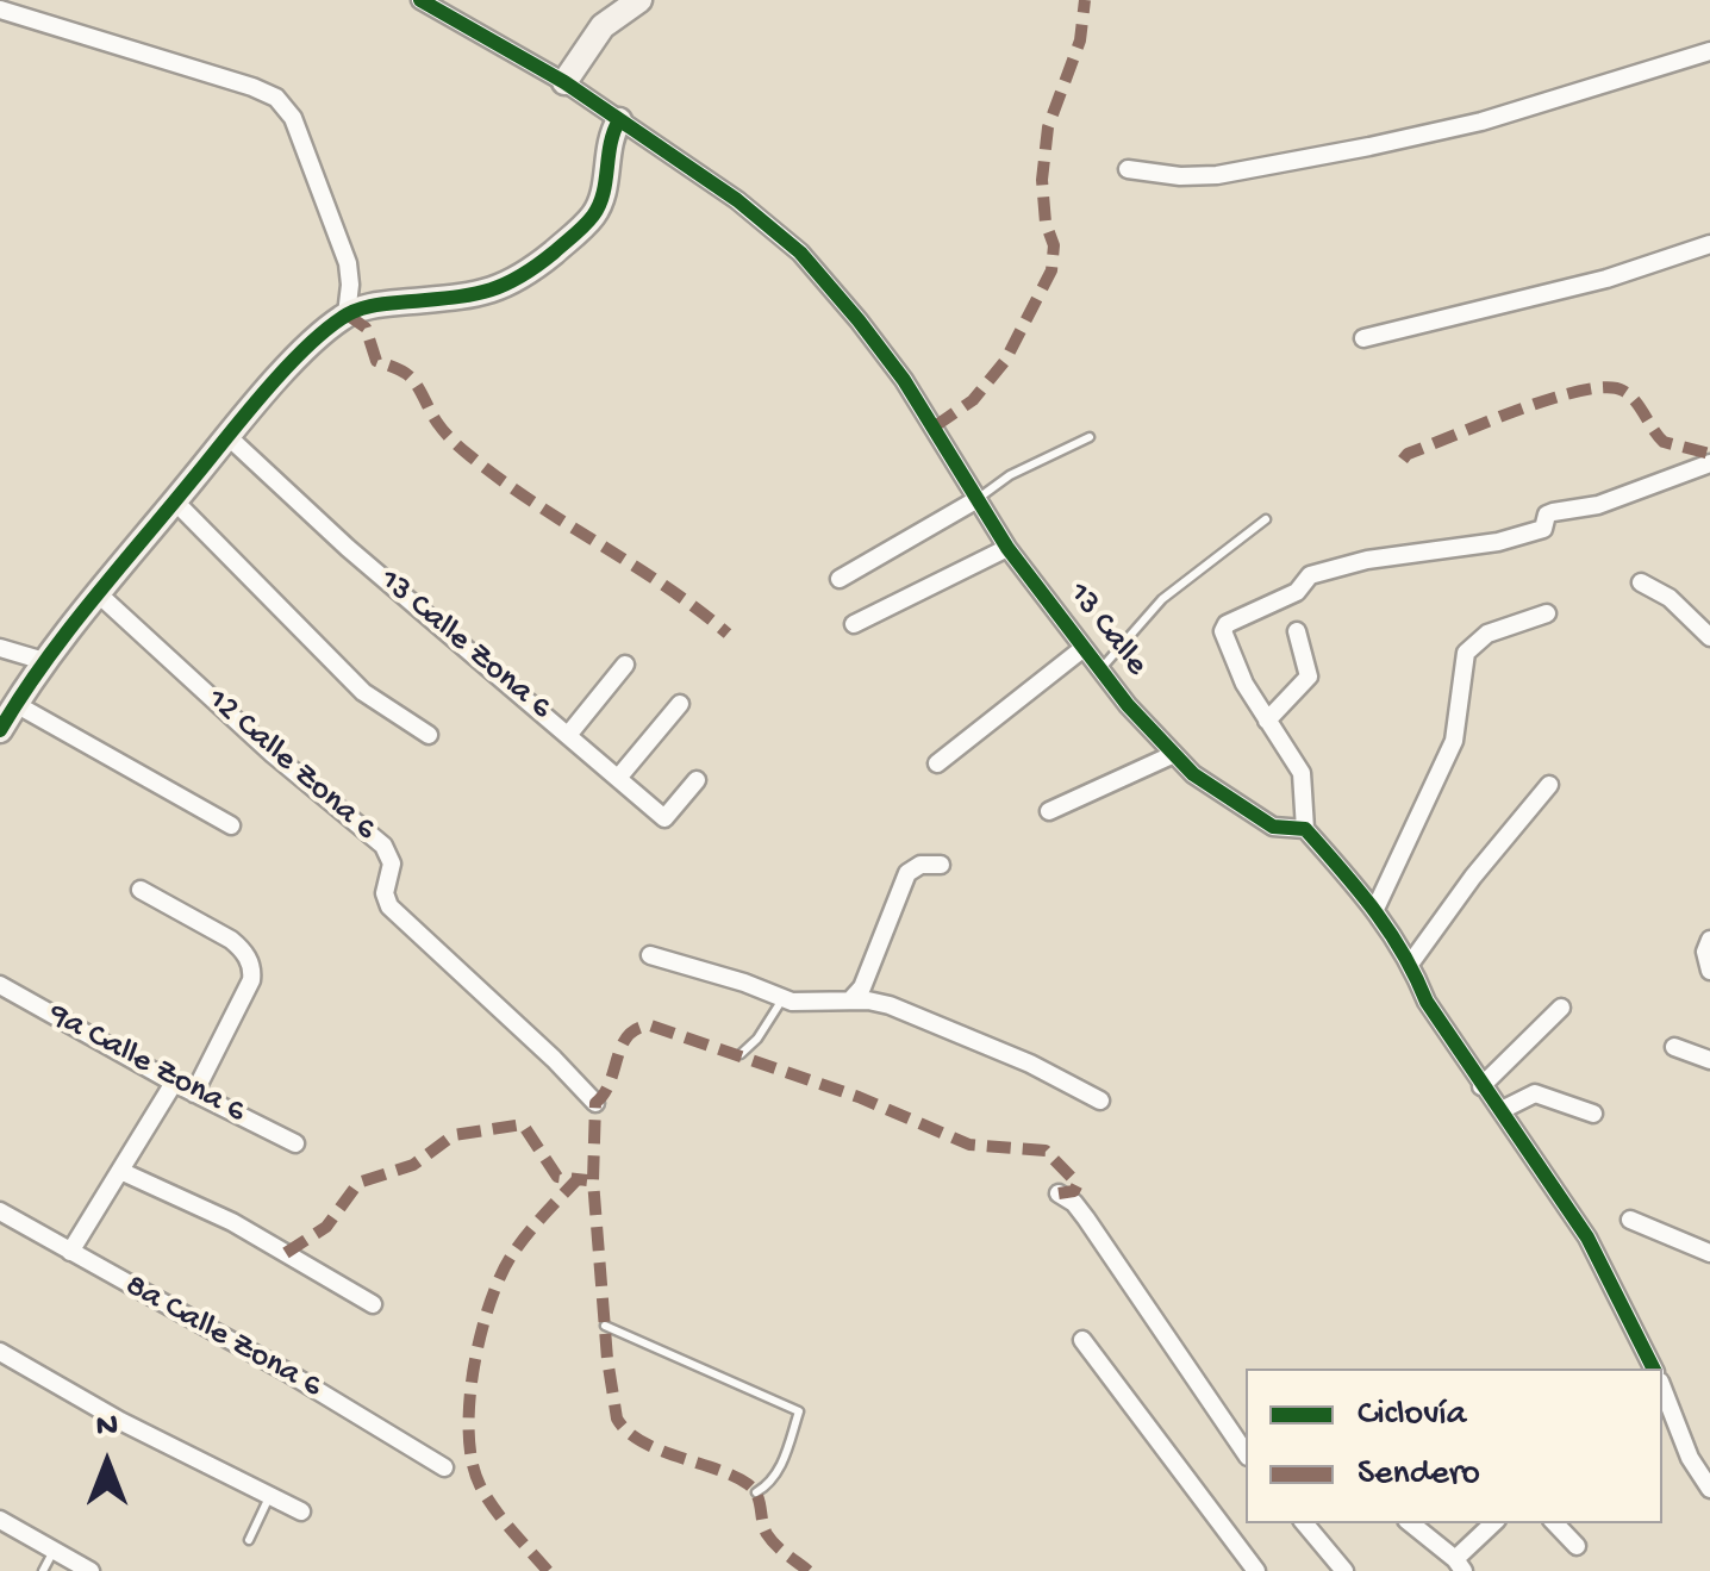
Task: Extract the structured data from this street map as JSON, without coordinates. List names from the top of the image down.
{
  "streets": {
    "street": [
      "13 Calle",
      "13 Calle Zona 6",
      "12 Calle Zona 6",
      "9a Calle Zona 6",
      "8a Calle Zona 6"
    ]
  },
  "legend": ["Ciclovía", "Sendero"],
  "north": "top"
}
